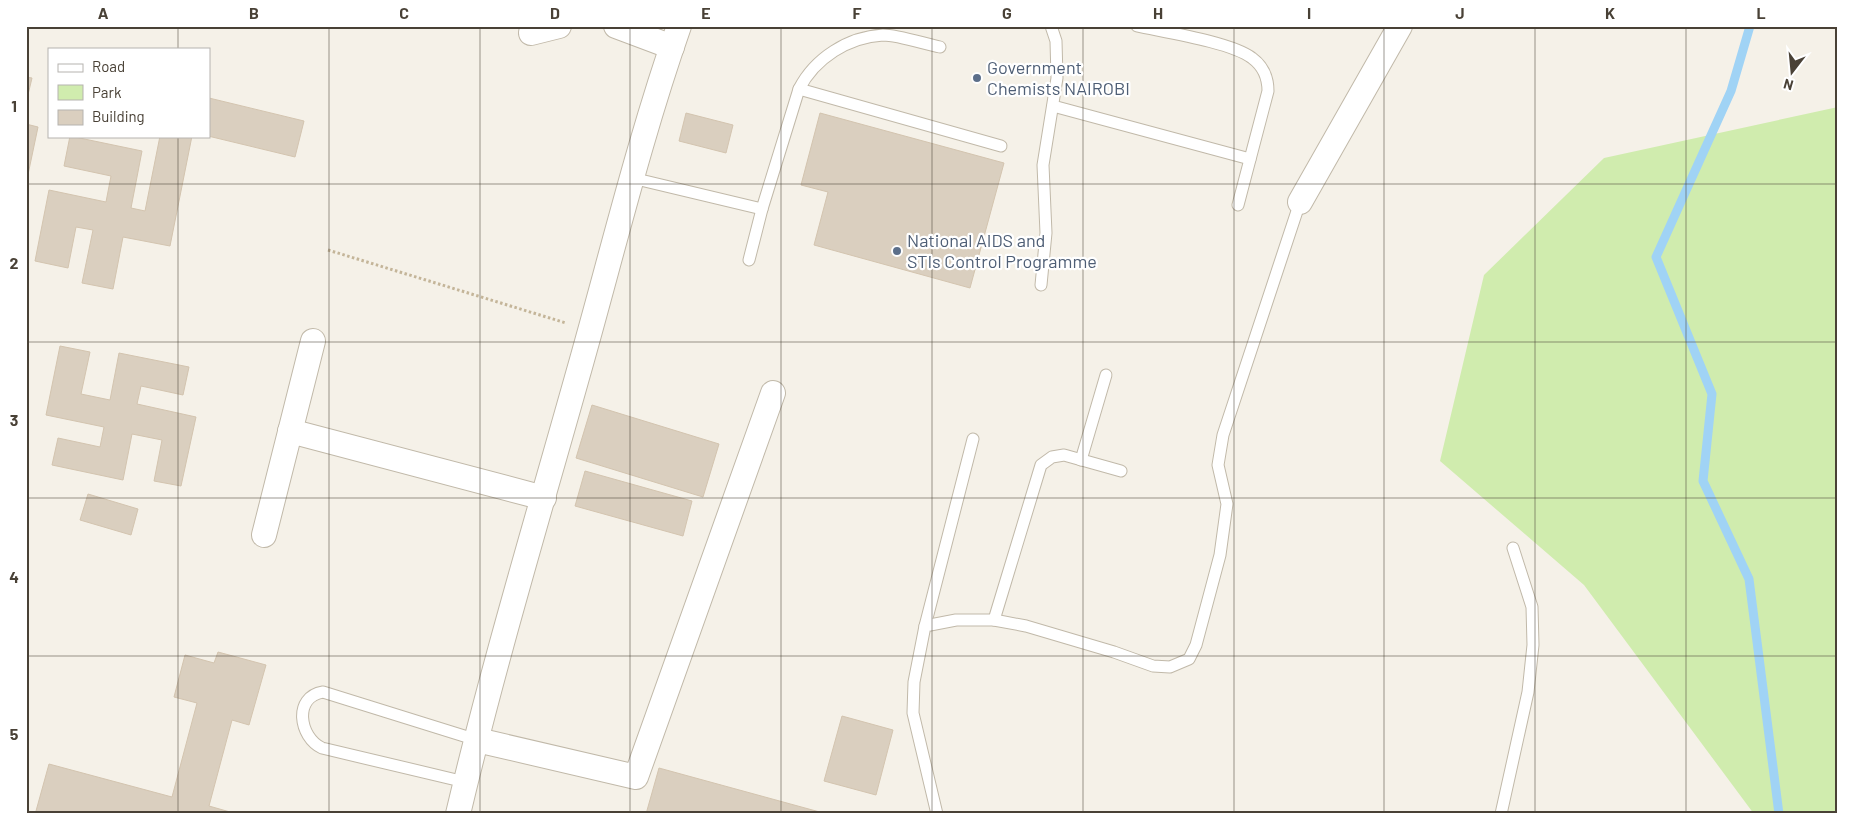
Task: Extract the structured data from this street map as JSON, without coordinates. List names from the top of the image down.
{
  "places": ["Government Chemists NAIROBI", "National AIDS and STIs Control Programme"],
  "legend": ["Road", "Park", "Building"],
  "north": "bottom",
  "grid": {
    "columns": [
      "A",
      "B",
      "C",
      "D",
      "E",
      "F",
      "G",
      "H",
      "I",
      "J",
      "K",
      "L"
    ],
    "rows": [
      "1",
      "2",
      "3",
      "4",
      "5"
    ]
  }
}
